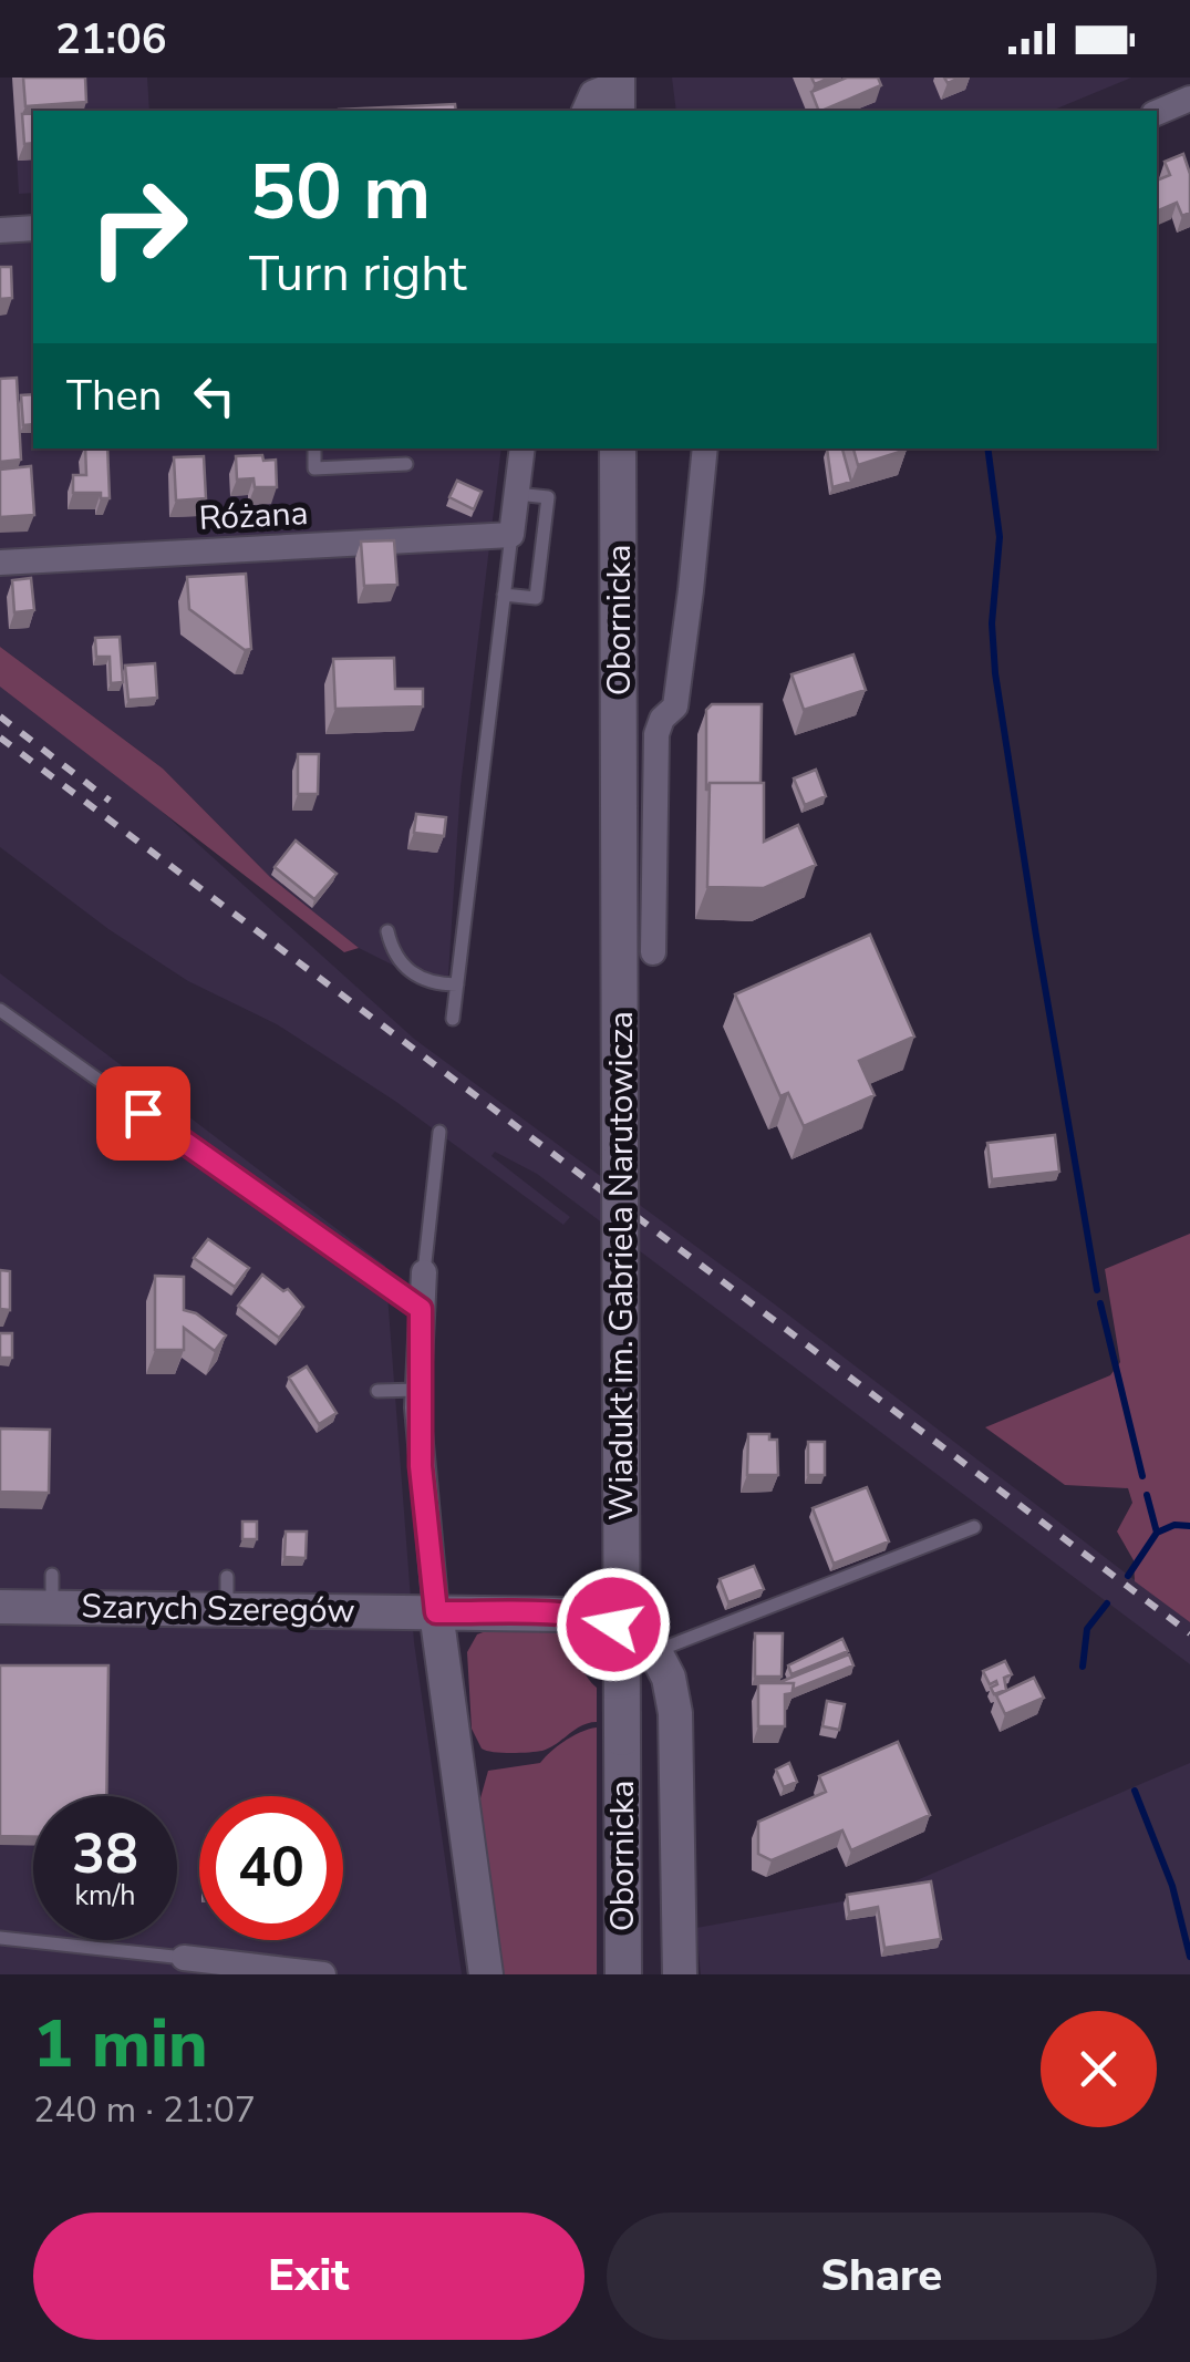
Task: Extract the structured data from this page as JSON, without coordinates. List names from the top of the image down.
{
  "streets": {
    "main road": ["Obornicka", "Wiadukt im. Gabriela Narutowicza"],
    "street": ["Różana", "Szarych Szeregów"]
  },
  "crossings": [
    ["Obornicka", "Wiadukt im. Gabriela Narutowicza"]
  ],
  "page": {
    "status": "21:06",
    "turn": ["50 m", "Turn right"],
    "then": "Then",
    "speed": "38 km/h",
    "limit": "40",
    "heading": ["1 min", "240 m · 21:07"],
    "buttons": ["Exit", "Share"]
  }
}
